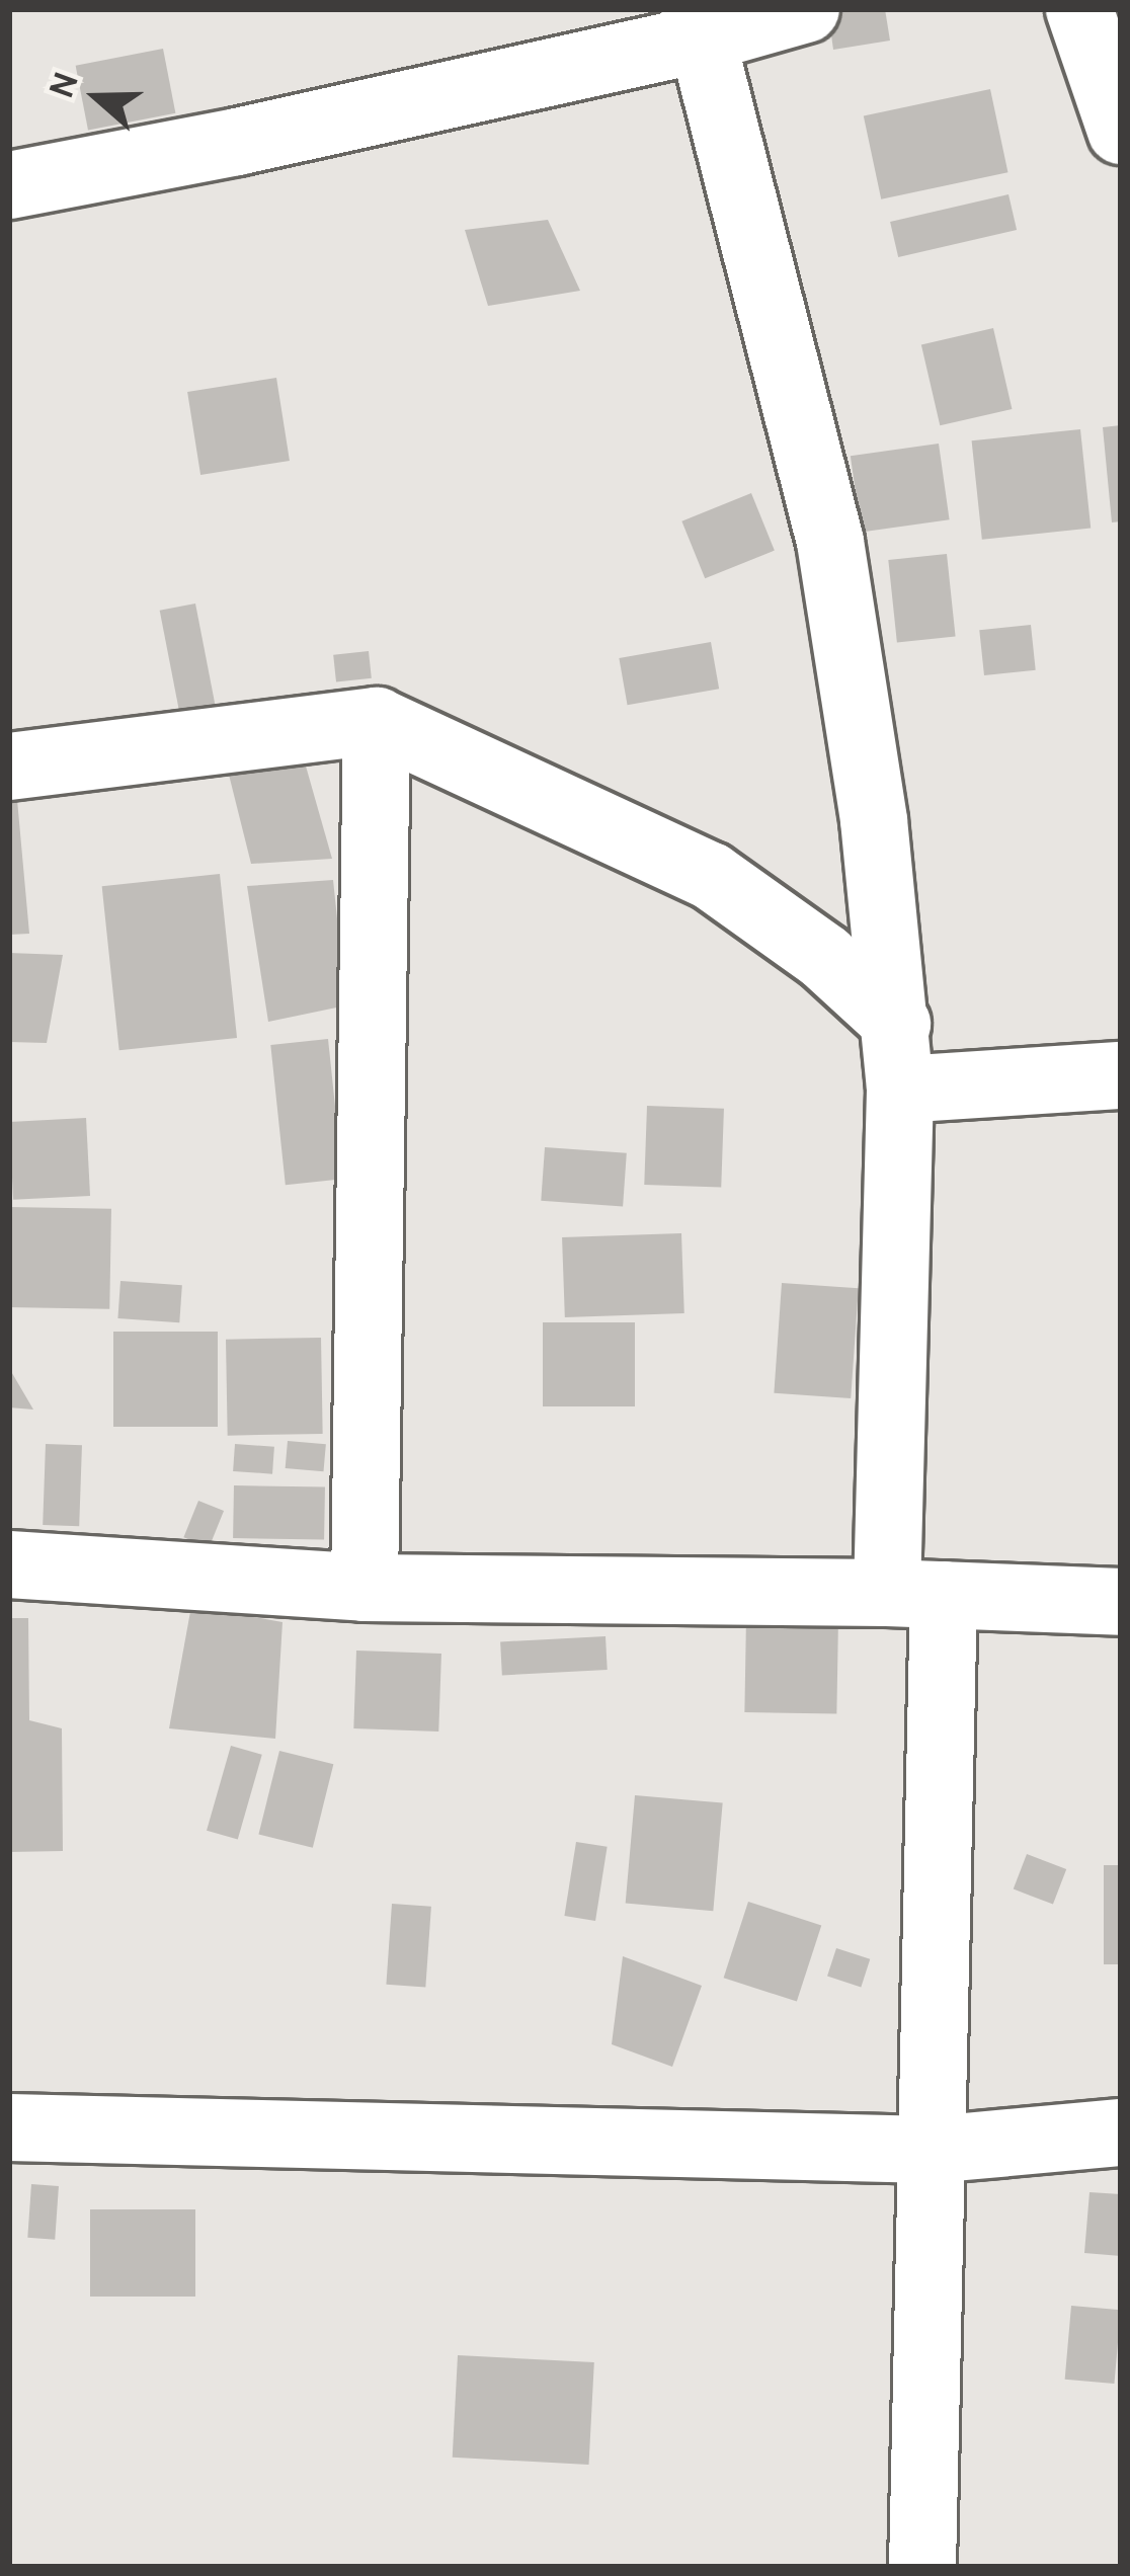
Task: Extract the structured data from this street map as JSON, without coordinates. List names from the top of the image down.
{
  "north": "left"
}
